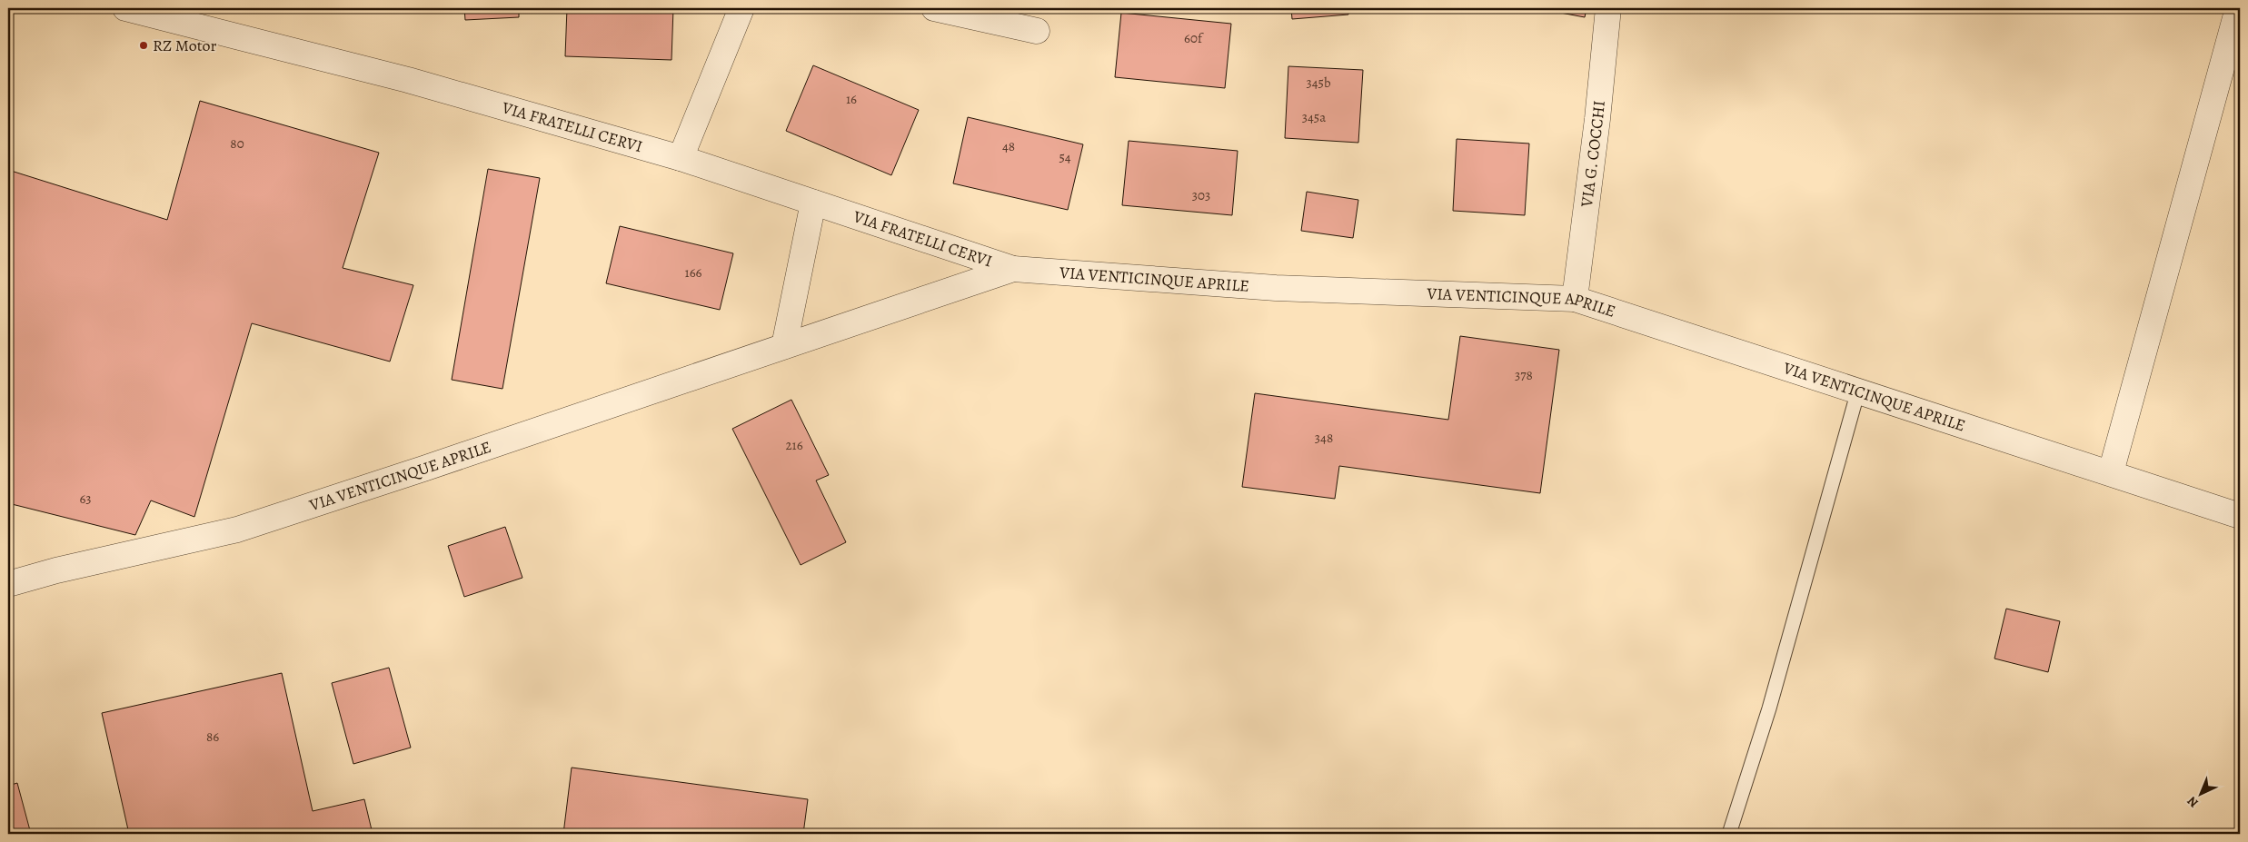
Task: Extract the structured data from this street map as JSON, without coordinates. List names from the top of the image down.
{
  "streets": {
    "street": ["VIA FRATELLI CERVI", "VIA G. COCCHI", "VIA VENTICINQUE APRILE"]
  },
  "crossings": [
    ["VIA FRATELLI CERVI", "VIA VENTICINQUE APRILE"],
    ["VIA G. COCCHI", "VIA VENTICINQUE APRILE"]
  ],
  "places": ["RZ Motor"],
  "house_numbers": [
    "60f",
    "345b",
    "16",
    "345a",
    "80",
    "48",
    "54",
    "303",
    "166",
    "378",
    "348",
    "216",
    "63",
    "86"
  ],
  "north": "bottom left"
}
